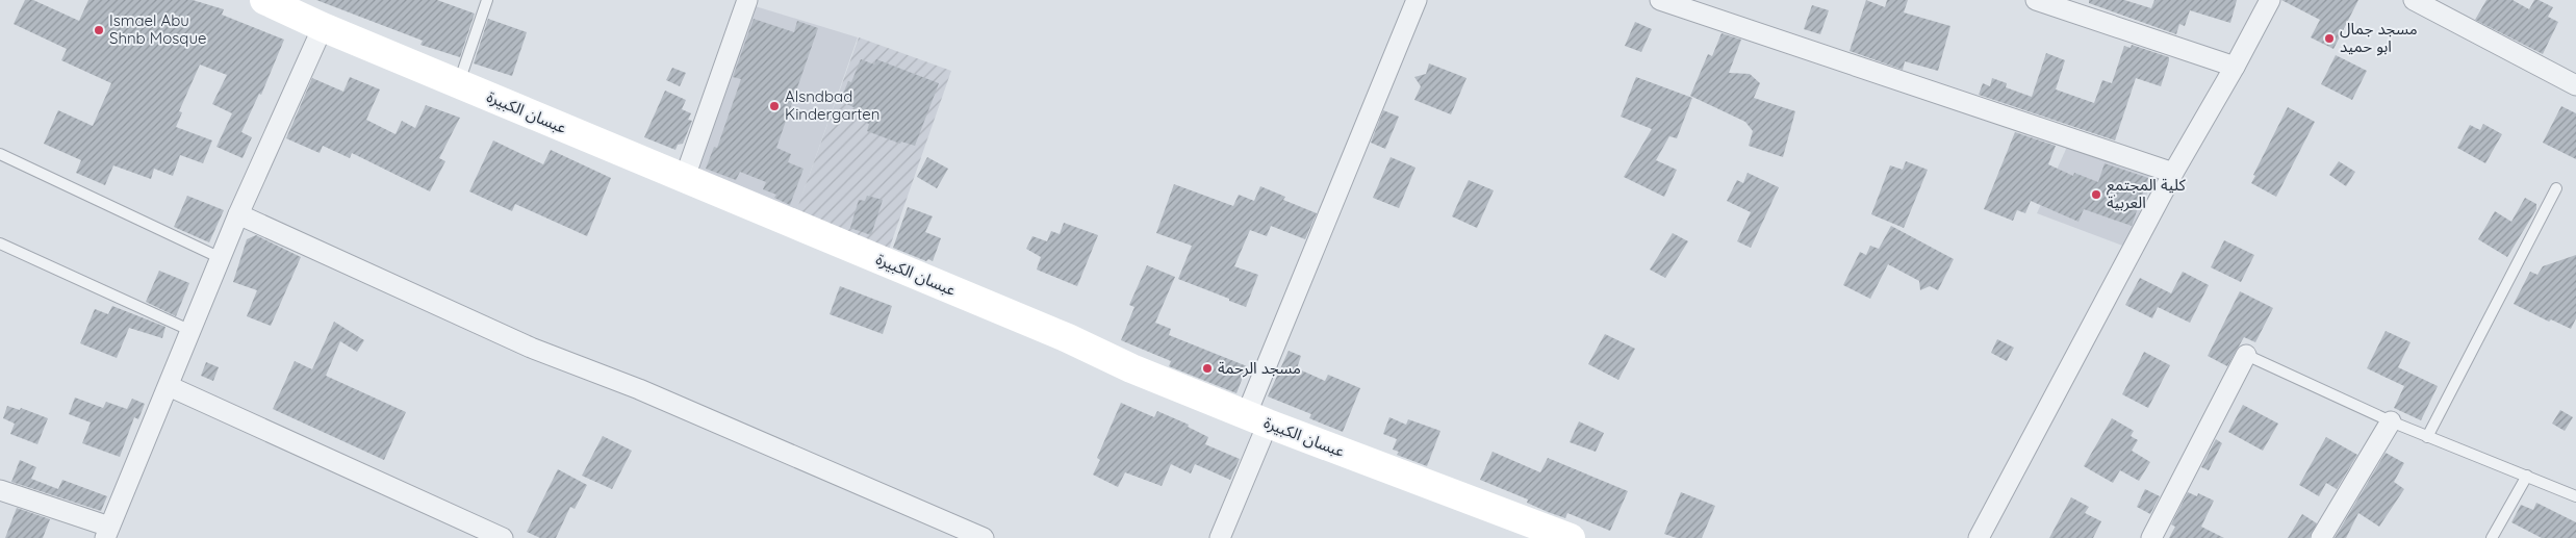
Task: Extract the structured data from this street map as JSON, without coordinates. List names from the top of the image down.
{
  "streets": {
    "main road": ["عبسان الكبيرة"]
  },
  "places": [
    "Ismael Abu Shnb Mosque",
    "مسجد جمال ابو حميد",
    "Alsndbad Kindergarten",
    "كلية المجتمع العربية",
    "مسجد الرحمة"
  ]
}
